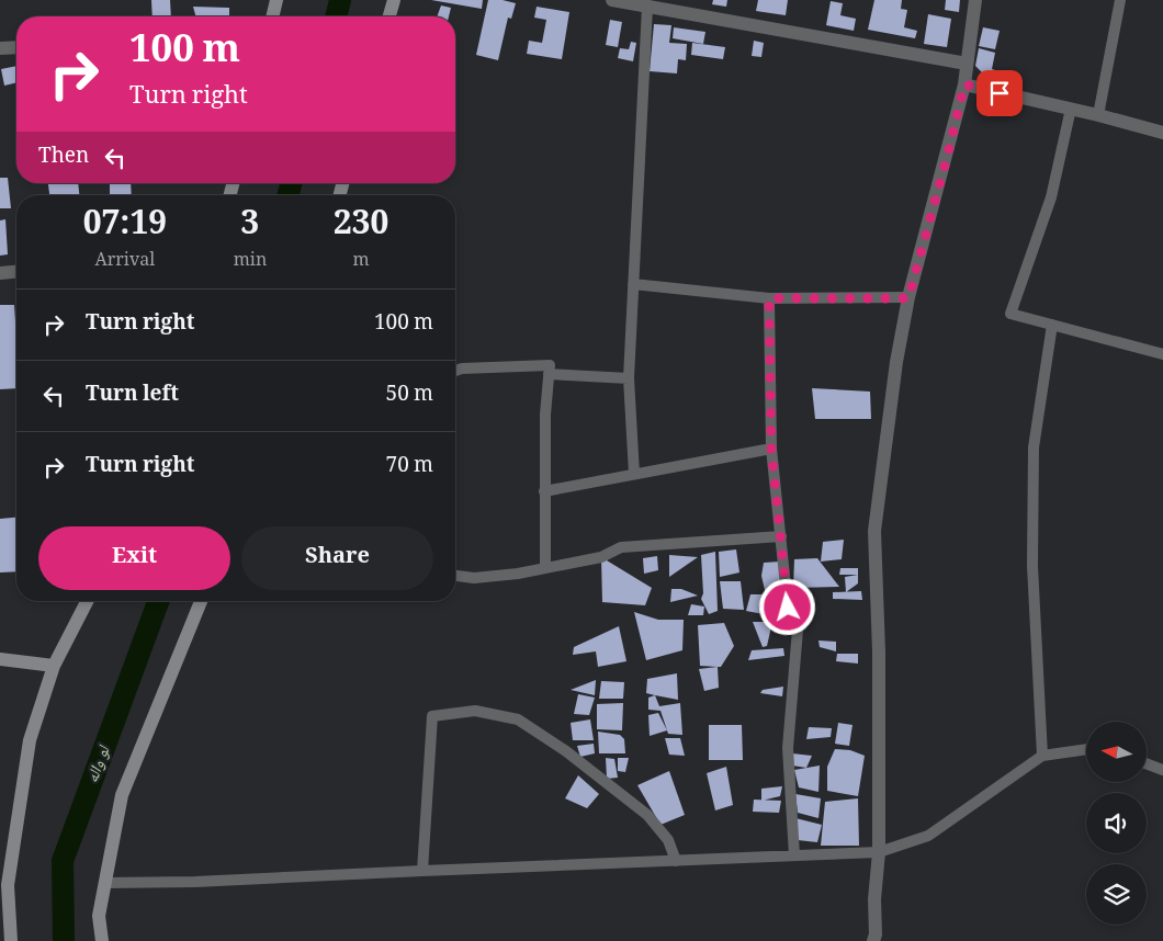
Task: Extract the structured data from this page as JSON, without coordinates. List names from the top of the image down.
{
  "water": ["لو واله"],
  "north": "left",
  "page": {
    "turn": ["100 m", "Turn right"],
    "then": "Then",
    "eta": [
      "07:19",
      "Arrival",
      "3",
      "min",
      "230",
      "m"
    ],
    "list": [
      {
        "name": "Turn right",
        "value": "100 m"
      },
      {
        "name": "Turn left",
        "value": "50 m"
      },
      {
        "name": "Turn right",
        "value": "70 m"
      }
    ],
    "buttons": ["Exit", "Share"]
  }
}
